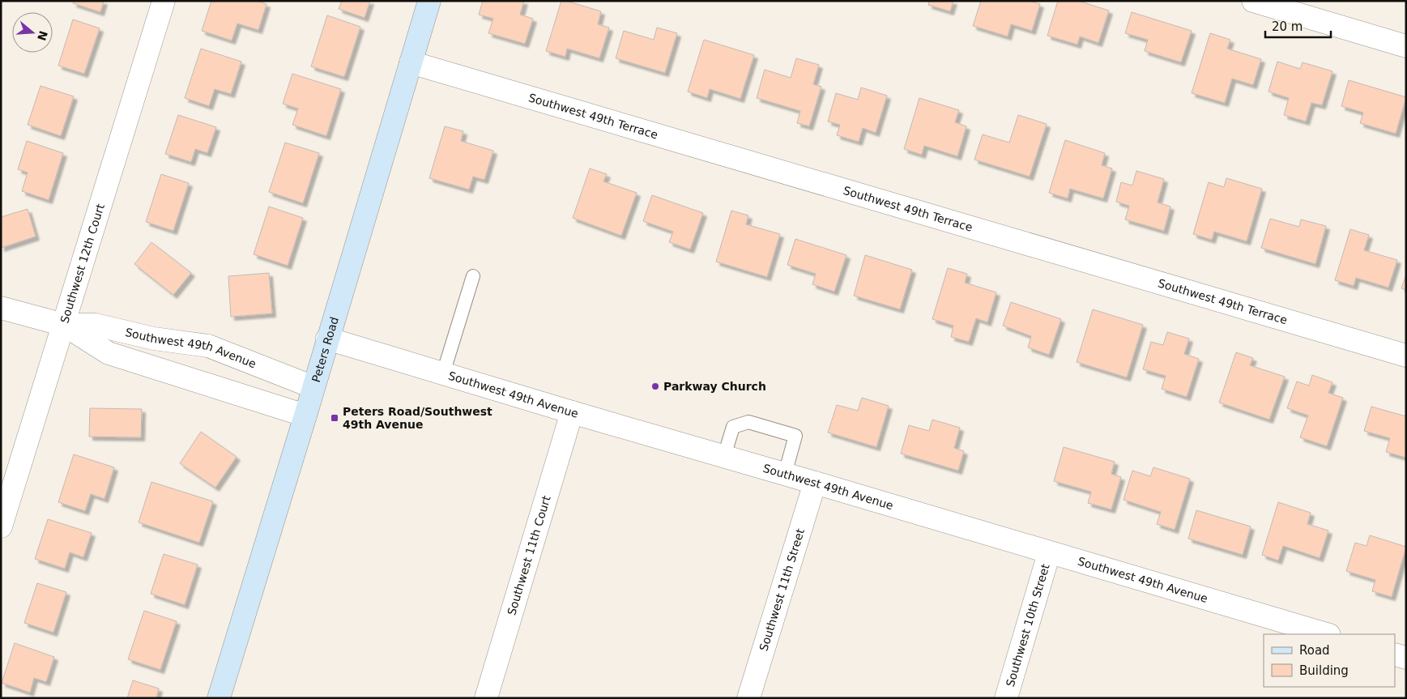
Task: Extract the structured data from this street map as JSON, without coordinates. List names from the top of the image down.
{
  "streets": {
    "main road": ["Peters Road"],
    "street": [
      "Southwest 49th Terrace",
      "Southwest 12th Court",
      "Southwest 49th Avenue",
      "Southwest 11th Court",
      "Southwest 11th Street",
      "Southwest 10th Street"
    ]
  },
  "crossings": [
    ["Southwest 49th Terrace", "Peters Road"],
    ["Southwest 12th Court", "Southwest 49th Avenue"],
    ["Southwest 49th Avenue", "Peters Road"],
    ["Southwest 49th Avenue", "Southwest 11th Court"],
    ["Southwest 49th Avenue", "Southwest 11th Street"],
    ["Southwest 49th Avenue", "Southwest 10th Street"]
  ],
  "places": {
    "other": ["Parkway Church"],
    "transit": ["Peters Road/Southwest 49th Avenue"]
  },
  "legend": ["Road", "Building"],
  "scale_bar": "20 m",
  "north": "right"
}
